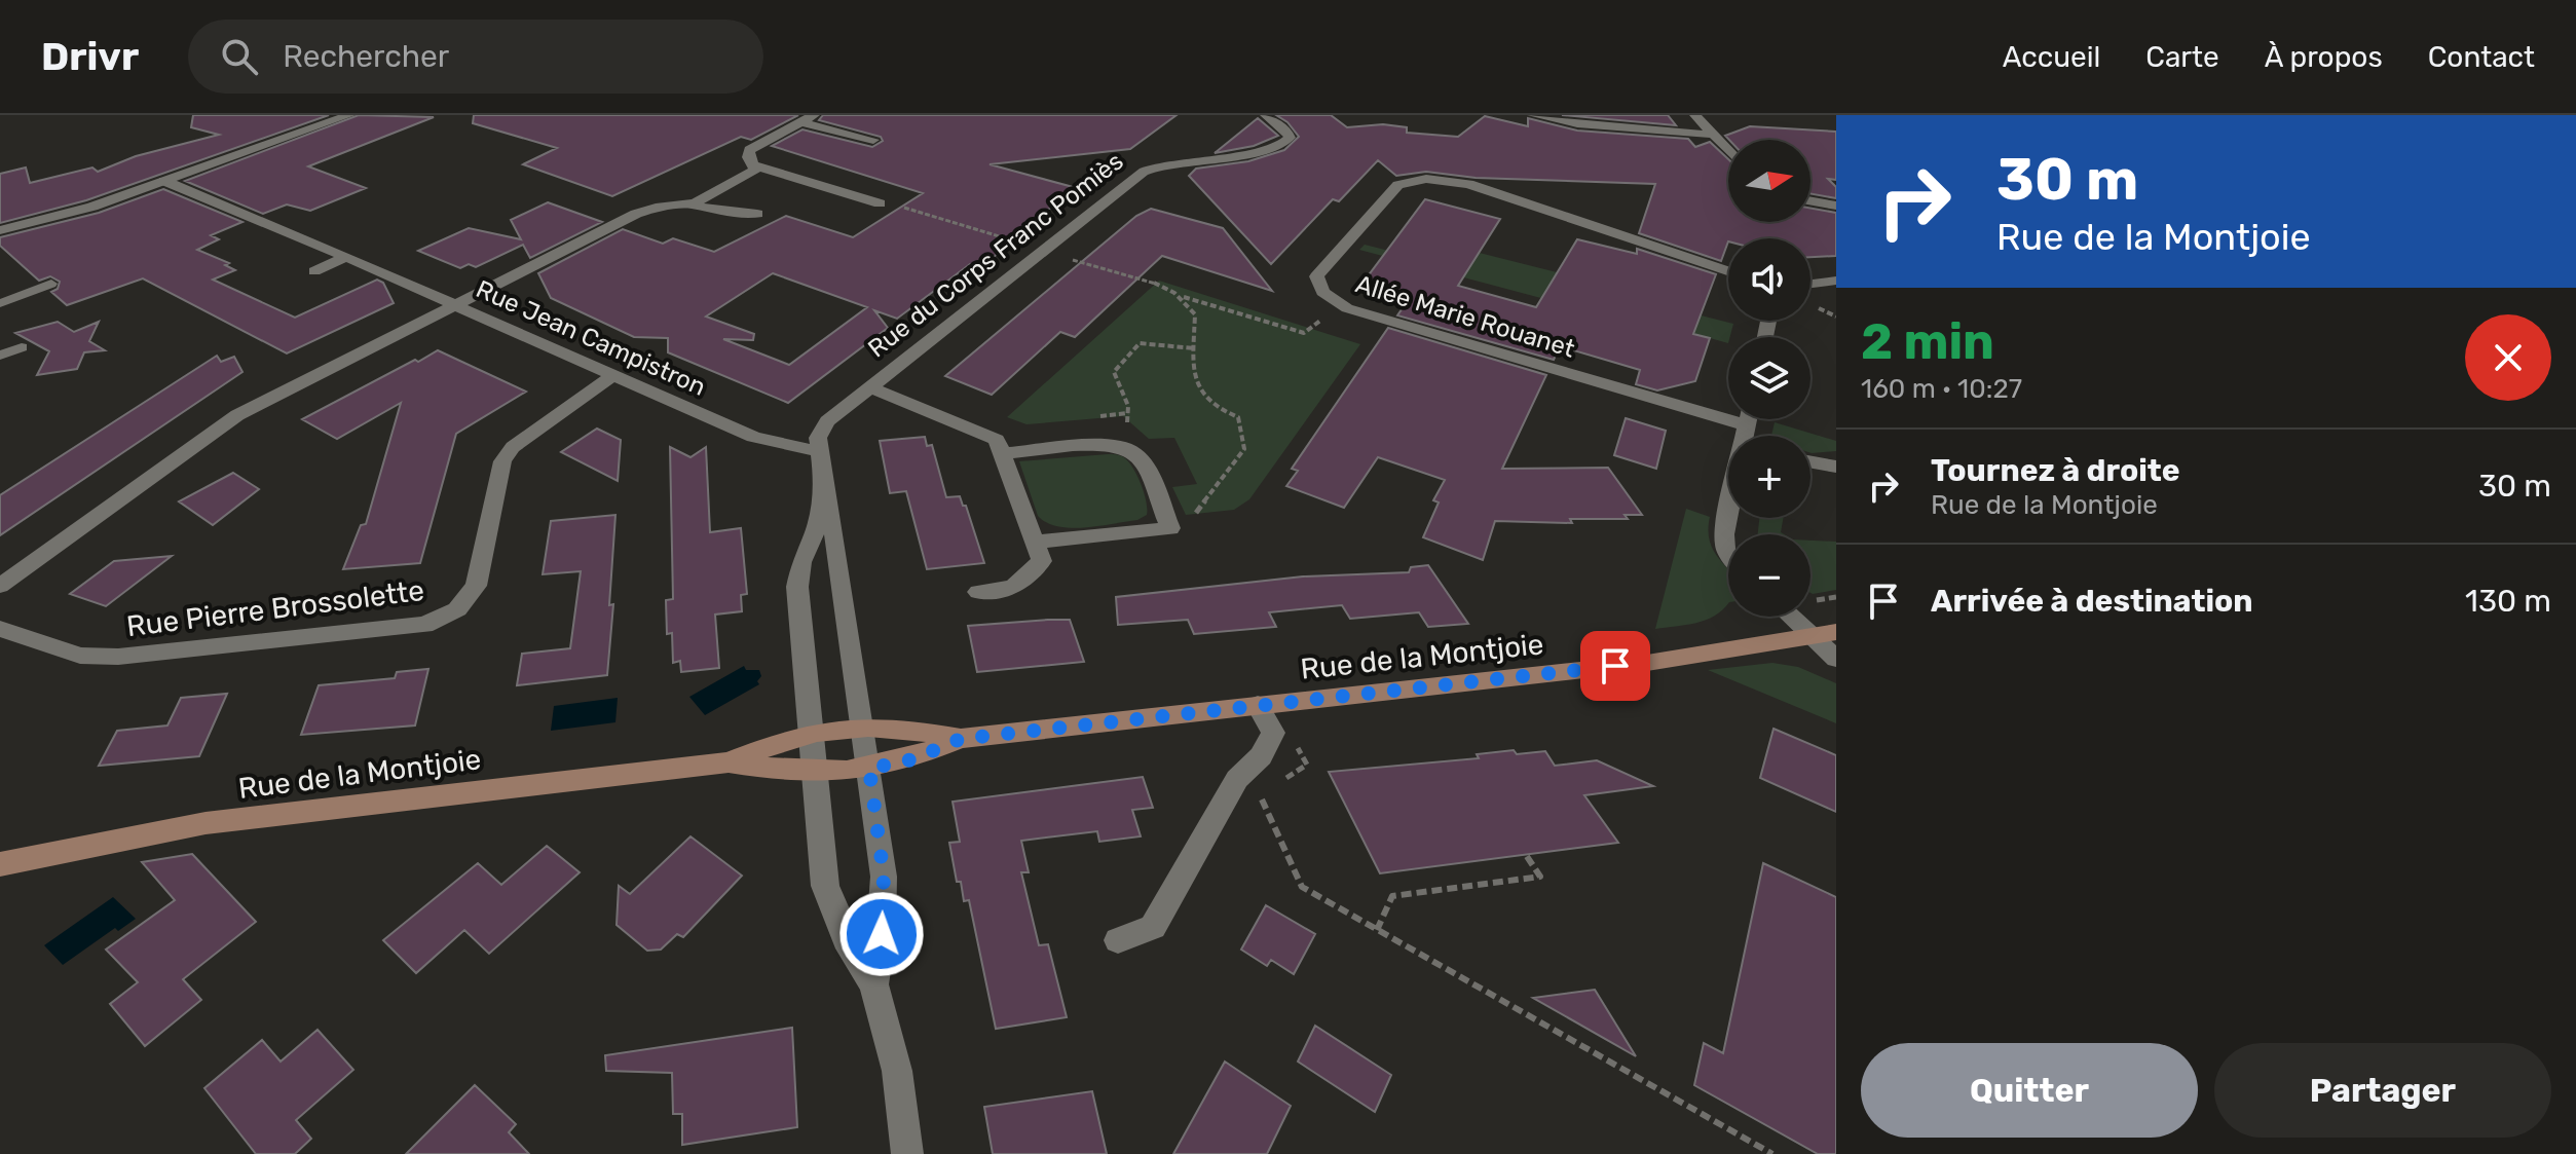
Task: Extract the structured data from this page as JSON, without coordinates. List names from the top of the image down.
{
  "streets": {
    "main road": ["Rue de la Montjoie"],
    "street": [
      "Rue du Corps Franc Pomiès",
      "Allée Marie Rouanet",
      "Rue Jean Campistron",
      "Rue Pierre Brossolette"
    ]
  },
  "crossings": [
    ["Rue du Corps Franc Pomiès", "Rue Jean Campistron"],
    ["Rue du Corps Franc Pomiès", "Rue de la Montjoie"],
    ["Rue Jean Campistron", "Rue Pierre Brossolette"]
  ],
  "north": "right",
  "page": {
    "header": "Drivr",
    "search": "Rechercher",
    "nav": [
      "Accueil",
      "Carte",
      "À propos",
      "Contact"
    ],
    "turn": ["30 m", "Rue de la Montjoie"],
    "map_buttons": ["+", "−"],
    "heading": ["2 min", "160 m · 10:27"],
    "list": [
      {
        "name": "Tournez à droite",
        "note": "Rue de la Montjoie",
        "value": "30 m"
      },
      {
        "name": "Arrivée à destination",
        "value": "130 m"
      }
    ],
    "buttons": ["Quitter", "Partager"]
  }
}
